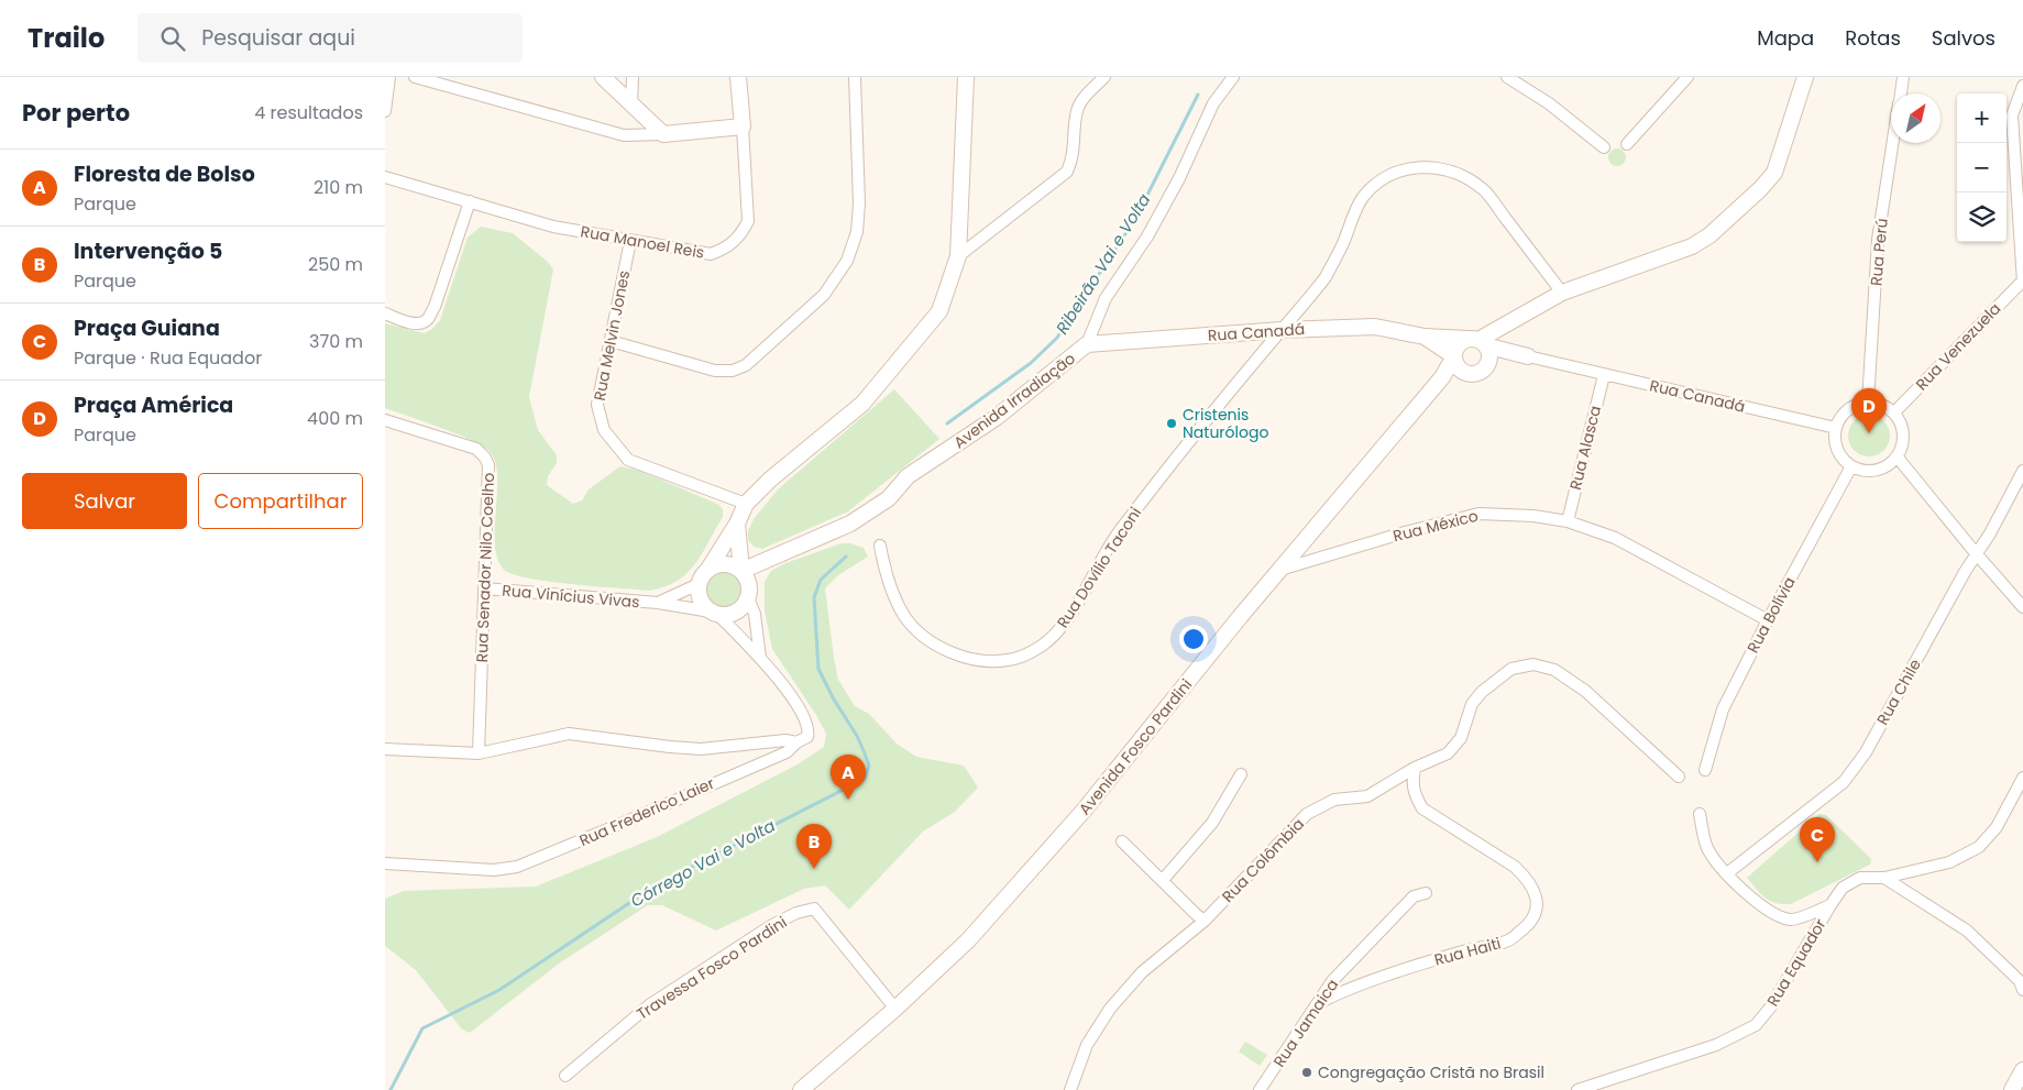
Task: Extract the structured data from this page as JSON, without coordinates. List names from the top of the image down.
{
  "streets": {
    "street": [
      "Rua Manoel Reis",
      "Rua Perú",
      "Rua Canadá",
      "Rua Melvin Jones",
      "Rua Venezuela",
      "Avenida Irradiação",
      "Rua Alasca",
      "Rua México",
      "Rua Senador Nilo Coelho",
      "Rua Dovílio Taconi",
      "Rua Vinícius Vivas",
      "Rua Bolívia",
      "Rua Chile",
      "Avenida Fosco Pardini",
      "Rua Frederico Laier",
      "Rua Colômbia",
      "Rua Haiti",
      "Rua Equador",
      "Travessa Fosco Pardini",
      "Rua Jamaica"
    ]
  },
  "crossings": [
    ["Rua Manoel Reis", "Rua Melvin Jones"],
    ["Rua Perú", "Rua Canadá"],
    ["Rua Perú", "Rua Venezuela"],
    ["Rua Perú", "Rua Bolívia"],
    ["Rua Canadá", "Rua Venezuela"],
    ["Rua Canadá", "Avenida Irradiação"],
    ["Rua Canadá", "Rua Alasca"],
    ["Rua Canadá", "Rua Dovílio Taconi"],
    ["Rua Canadá", "Rua Bolívia"],
    ["Rua Venezuela", "Rua Bolívia"],
    ["Avenida Irradiação", "Rua Vinícius Vivas"],
    ["Avenida Irradiação", "Rua Frederico Laier"],
    ["Rua Alasca", "Rua México"],
    ["Rua México", "Rua Bolívia"],
    ["Rua México", "Avenida Fosco Pardini"],
    ["Rua Senador Nilo Coelho", "Rua Vinícius Vivas"],
    ["Rua Vinícius Vivas", "Rua Frederico Laier"],
    ["Avenida Fosco Pardini", "Travessa Fosco Pardini"],
    ["Rua Colômbia", "Rua Haiti"],
    ["Rua Haiti", "Rua Jamaica"]
  ],
  "water": ["Ribeirão Vai e Volta", "Córrego Vai e Volta"],
  "places": ["Cristenis Naturólogo", "Congregação Cristã no Brasil"],
  "north": "top right",
  "page": {
    "header": "Trailo",
    "search": "Pesquisar aqui",
    "nav": ["Mapa", "Rotas", "Salvos"],
    "heading": ["Por perto", "4 resultados"],
    "map_buttons": ["+", "−"],
    "list": [
      {
        "mark": "A",
        "name": "Floresta de Bolso",
        "note": "Parque",
        "value": "210 m"
      },
      {
        "mark": "B",
        "name": "Intervenção 5",
        "note": "Parque",
        "value": "250 m"
      },
      {
        "mark": "C",
        "name": "Praça Guiana",
        "note": "Parque · Rua Equador",
        "value": "370 m"
      },
      {
        "mark": "D",
        "name": "Praça América",
        "note": "Parque",
        "value": "400 m"
      }
    ],
    "pins": [
      "D",
      "A",
      "C",
      "B"
    ],
    "buttons": ["Salvar", "Compartilhar"]
  }
}
